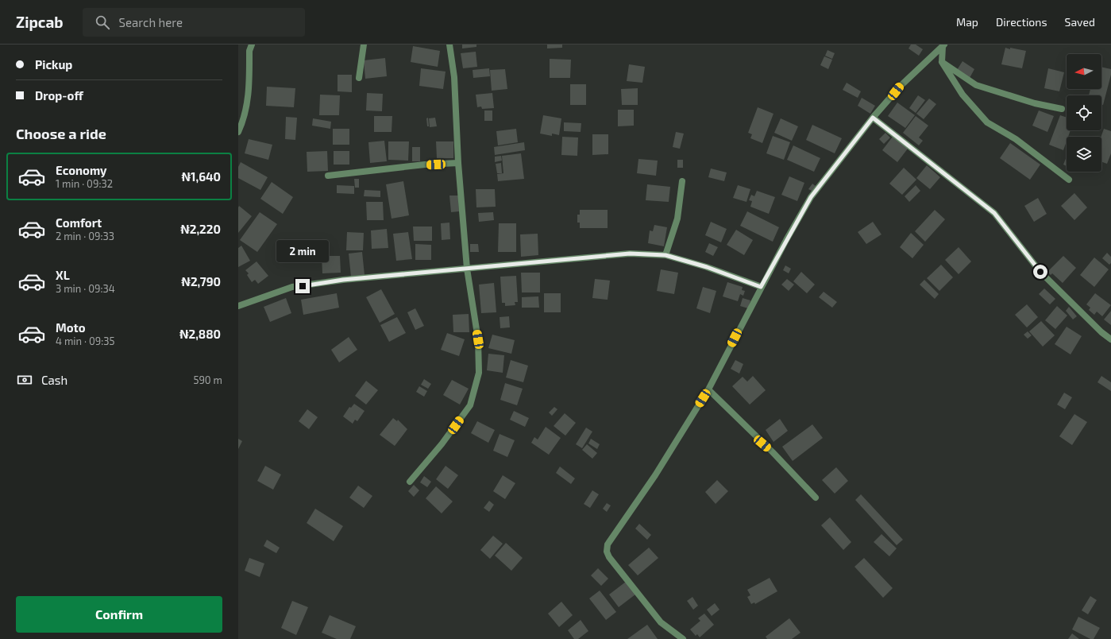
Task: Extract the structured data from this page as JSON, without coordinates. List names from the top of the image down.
{
  "north": "left",
  "page": {
    "header": "Zipcab",
    "search": "Search here",
    "nav": ["Map", "Directions", "Saved"],
    "banner": ["Pickup", "Drop-off"],
    "heading": "Choose a ride",
    "list": [
      {
        "name": "Economy",
        "note": "1 min · 09:32",
        "value": "₦1,640"
      },
      {
        "name": "Comfort",
        "note": "2 min · 09:33",
        "value": "₦2,220"
      },
      {
        "name": "XL",
        "note": "3 min · 09:34",
        "value": "₦2,790"
      },
      {
        "name": "Moto",
        "note": "4 min · 09:35",
        "value": "₦2,880"
      }
    ],
    "bubble": "2 min",
    "pay": ["Cash", "590 m"],
    "buttons": "Confirm"
  }
}
